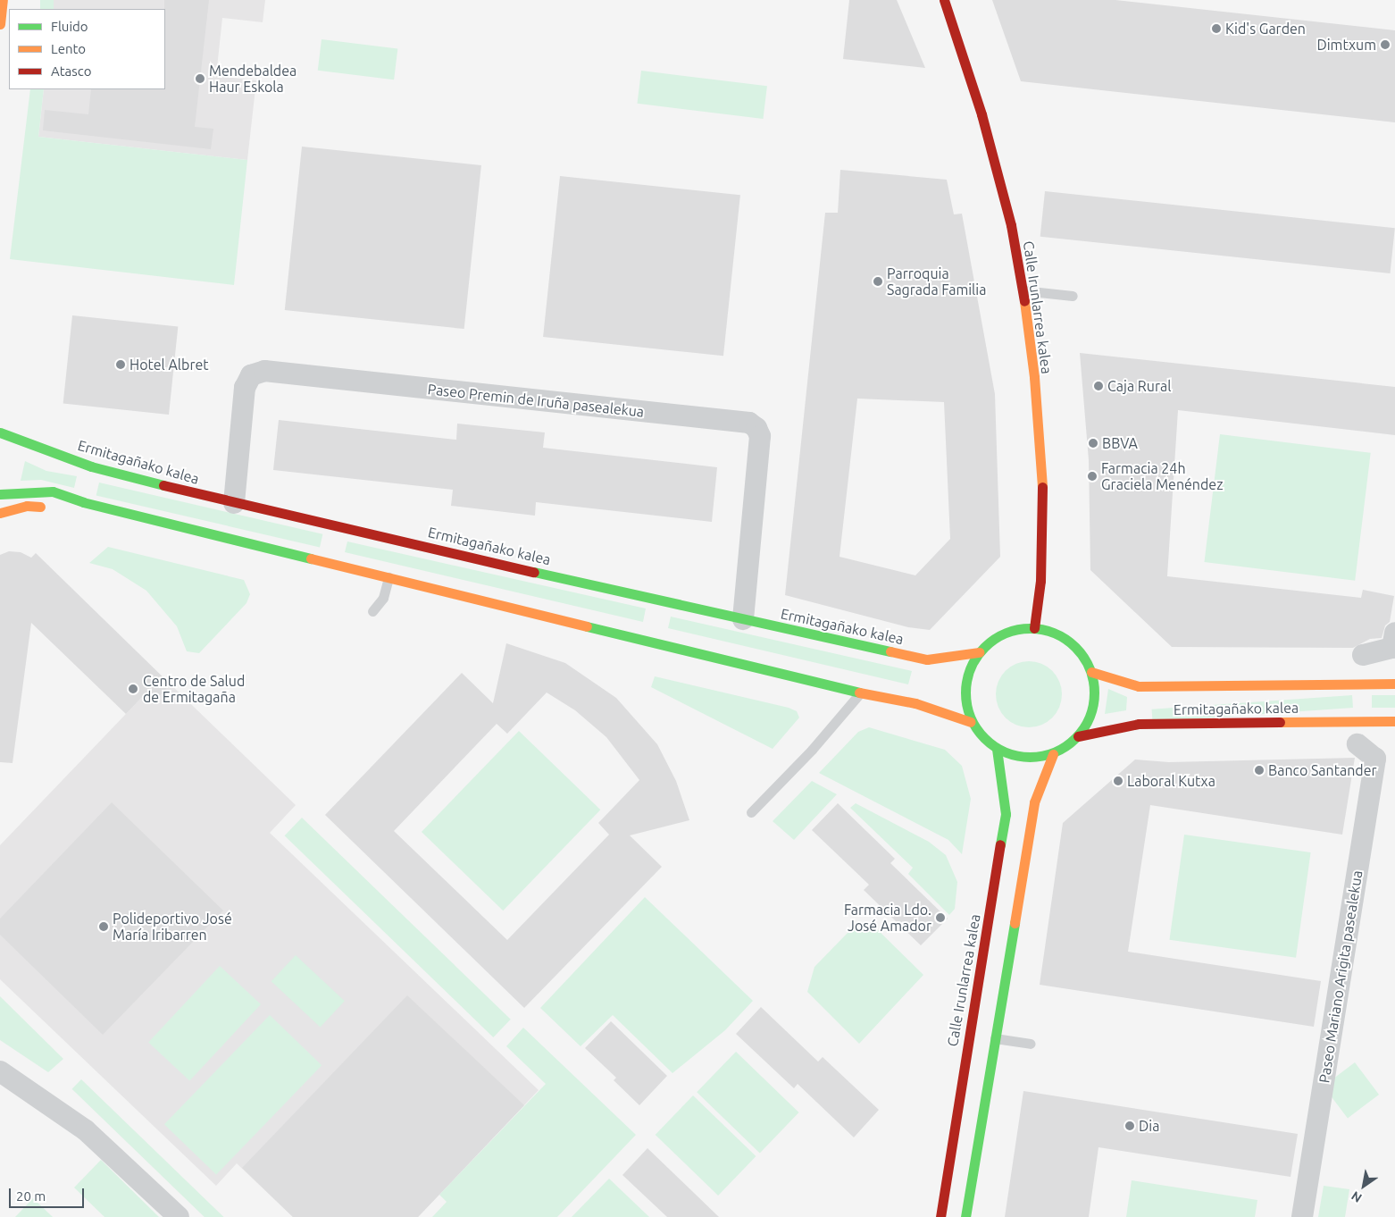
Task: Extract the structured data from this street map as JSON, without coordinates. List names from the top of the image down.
{
  "streets": {
    "street": [
      "Calle Irunlarrea kalea",
      "Paseo Premin de Iruña pasealekua",
      "Ermitagañako kalea",
      "Paseo Mariano Arigita pasealekua"
    ]
  },
  "crossings": [
    ["Calle Irunlarrea kalea", "Ermitagañako kalea"],
    ["Paseo Premin de Iruña pasealekua", "Ermitagañako kalea"]
  ],
  "places": [
    "Kid's Garden",
    "Dimtxum",
    "Mendebaldea Haur Eskola",
    "Parroquia Sagrada Familia",
    "Hotel Albret",
    "Caja Rural",
    "BBVA",
    "Farmacia 24h Graciela Menéndez",
    "Centro de Salud de Ermitagaña",
    "Banco Santander",
    "Laboral Kutxa",
    "Farmacia Ldo. José Amador",
    "Polideportivo José María Iribarren",
    "Dia"
  ],
  "legend": ["Fluido", "Lento", "Atasco"],
  "scale_bar": "20 m",
  "north": "bottom left"
}
